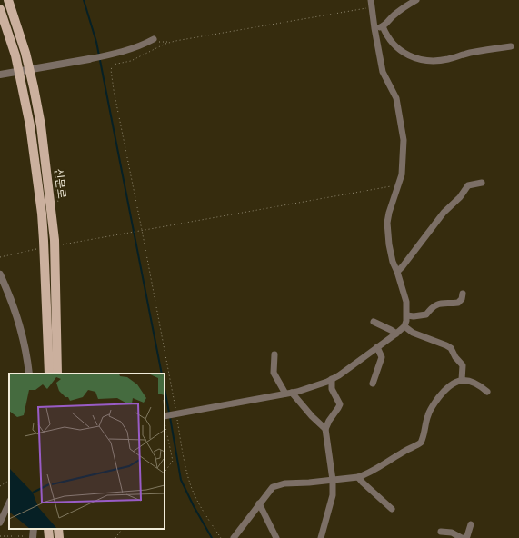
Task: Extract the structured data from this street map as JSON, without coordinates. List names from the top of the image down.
{
  "streets": {
    "main road": ["신문로"]
  }
}
